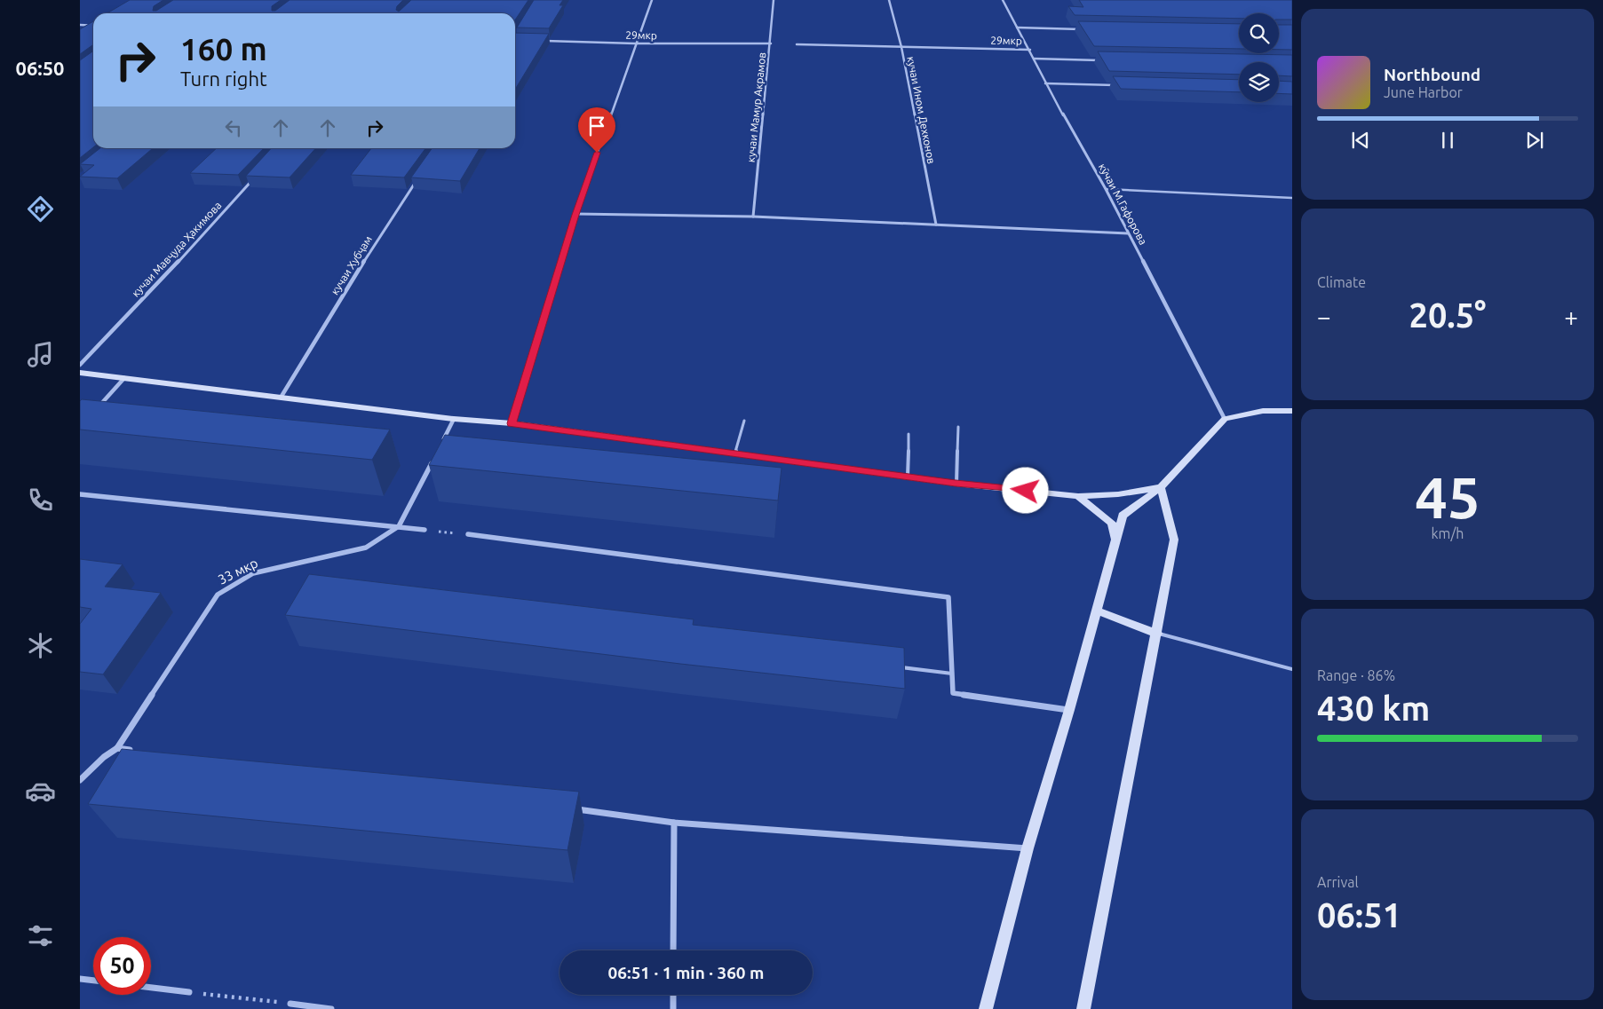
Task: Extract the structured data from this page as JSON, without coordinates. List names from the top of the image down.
{
  "streets": {
    "street": [
      "29мкр",
      "кучаи Мамур Акрамов",
      "кучаи Ином Дехконов",
      "кӯчаи М.Гафорова",
      "кучаи Мавҷуда Ҳакимова",
      "кучаи Хубҷам",
      "33 мкр"
    ]
  },
  "crossings": [
    ["29мкр", "кучаи Мамур Акрамов"],
    ["29мкр", "кучаи Ином Дехконов"],
    ["29мкр", "кӯчаи М.Гафорова"]
  ],
  "page": {
    "tabs": "06:50",
    "turn": ["160 m", "Turn right"],
    "song": ["Northbound", "June Harbor"],
    "tile": [
      "Climate",
      ["45", "km/h"],
      ["Range · 86%", "430 km"],
      ["Arrival", "06:51"]
    ],
    "heat": ["−", "20.5°", "+"],
    "limit": "50",
    "trip": "06:51 · 1 min · 360 m"
  }
}
